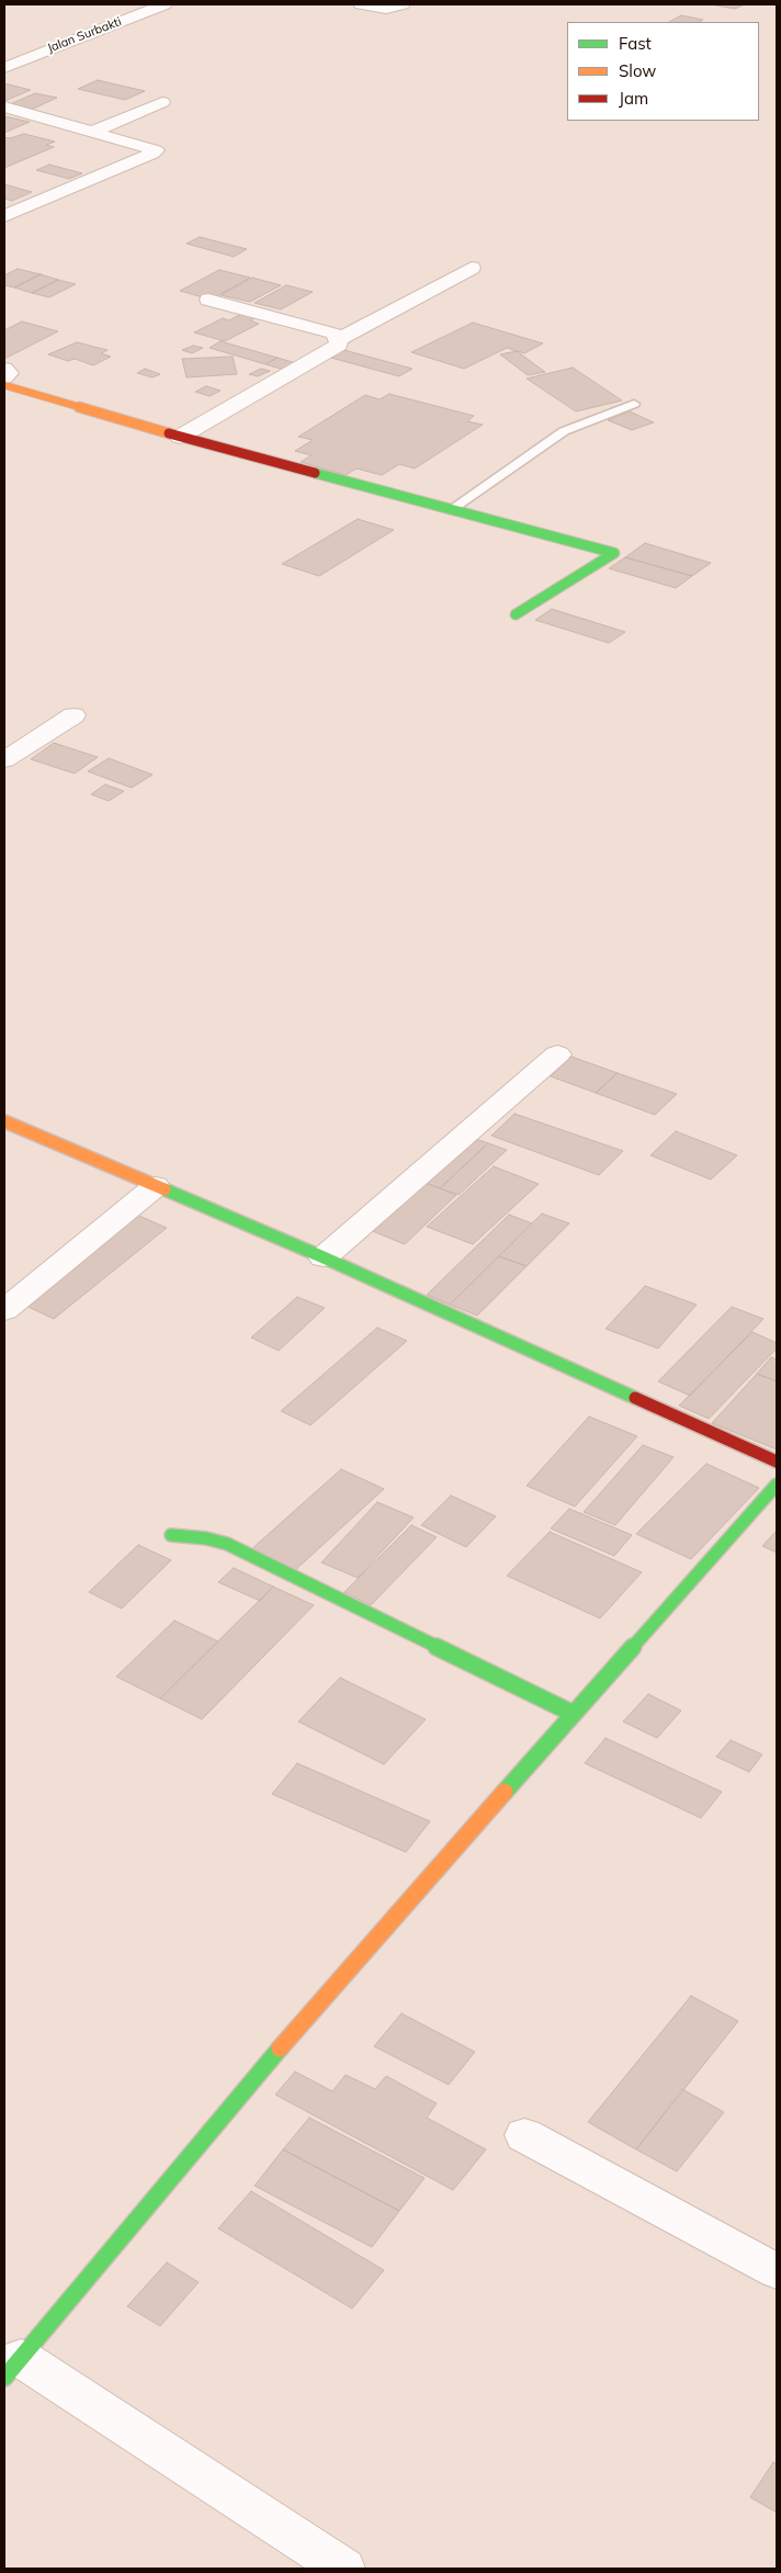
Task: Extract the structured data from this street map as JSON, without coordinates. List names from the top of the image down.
{
  "streets": {
    "street": ["Jalan Surbakti"]
  },
  "legend": ["Fast", "Slow", "Jam"]
}
